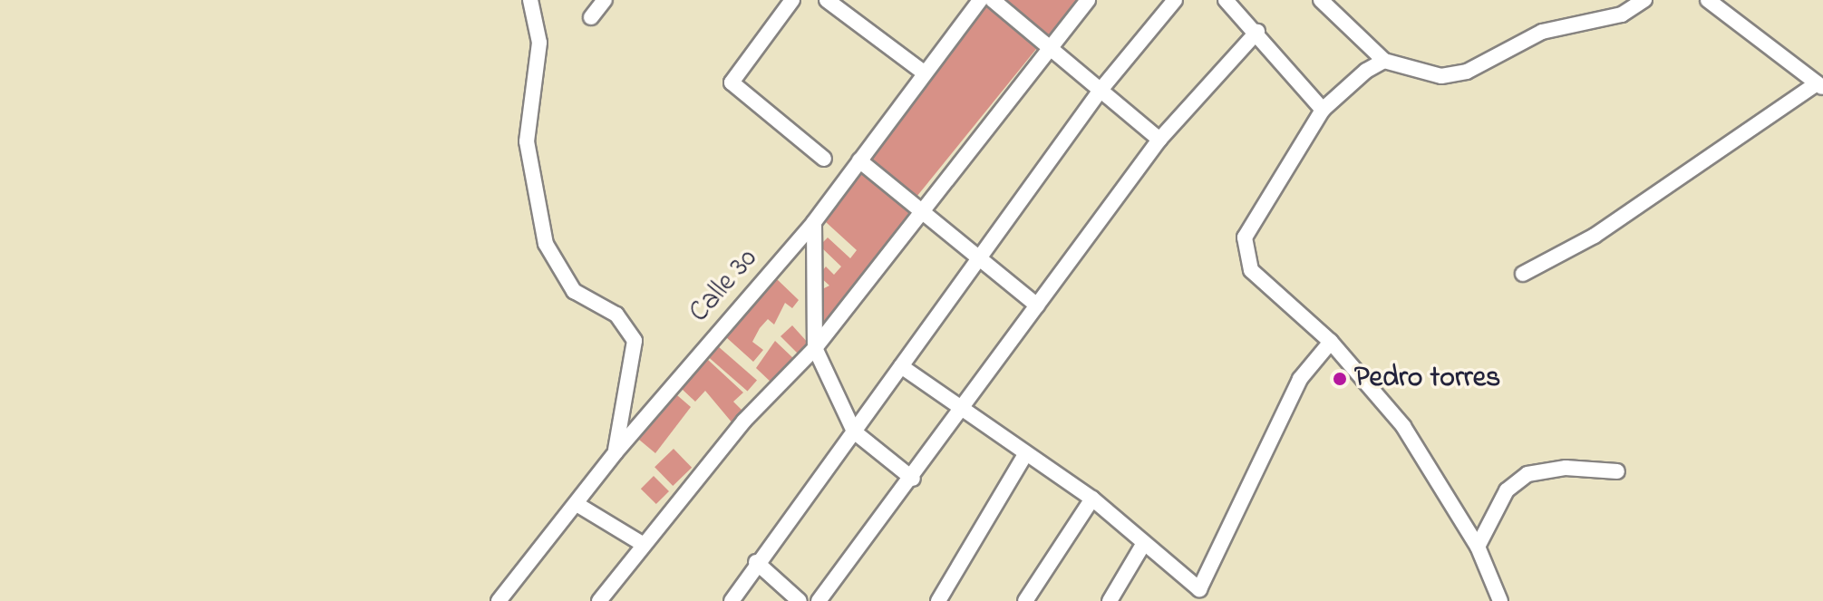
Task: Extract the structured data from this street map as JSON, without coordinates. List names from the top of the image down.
{
  "streets": {
    "street": ["Calle 30"]
  },
  "places": ["Pedro torres"]
}
